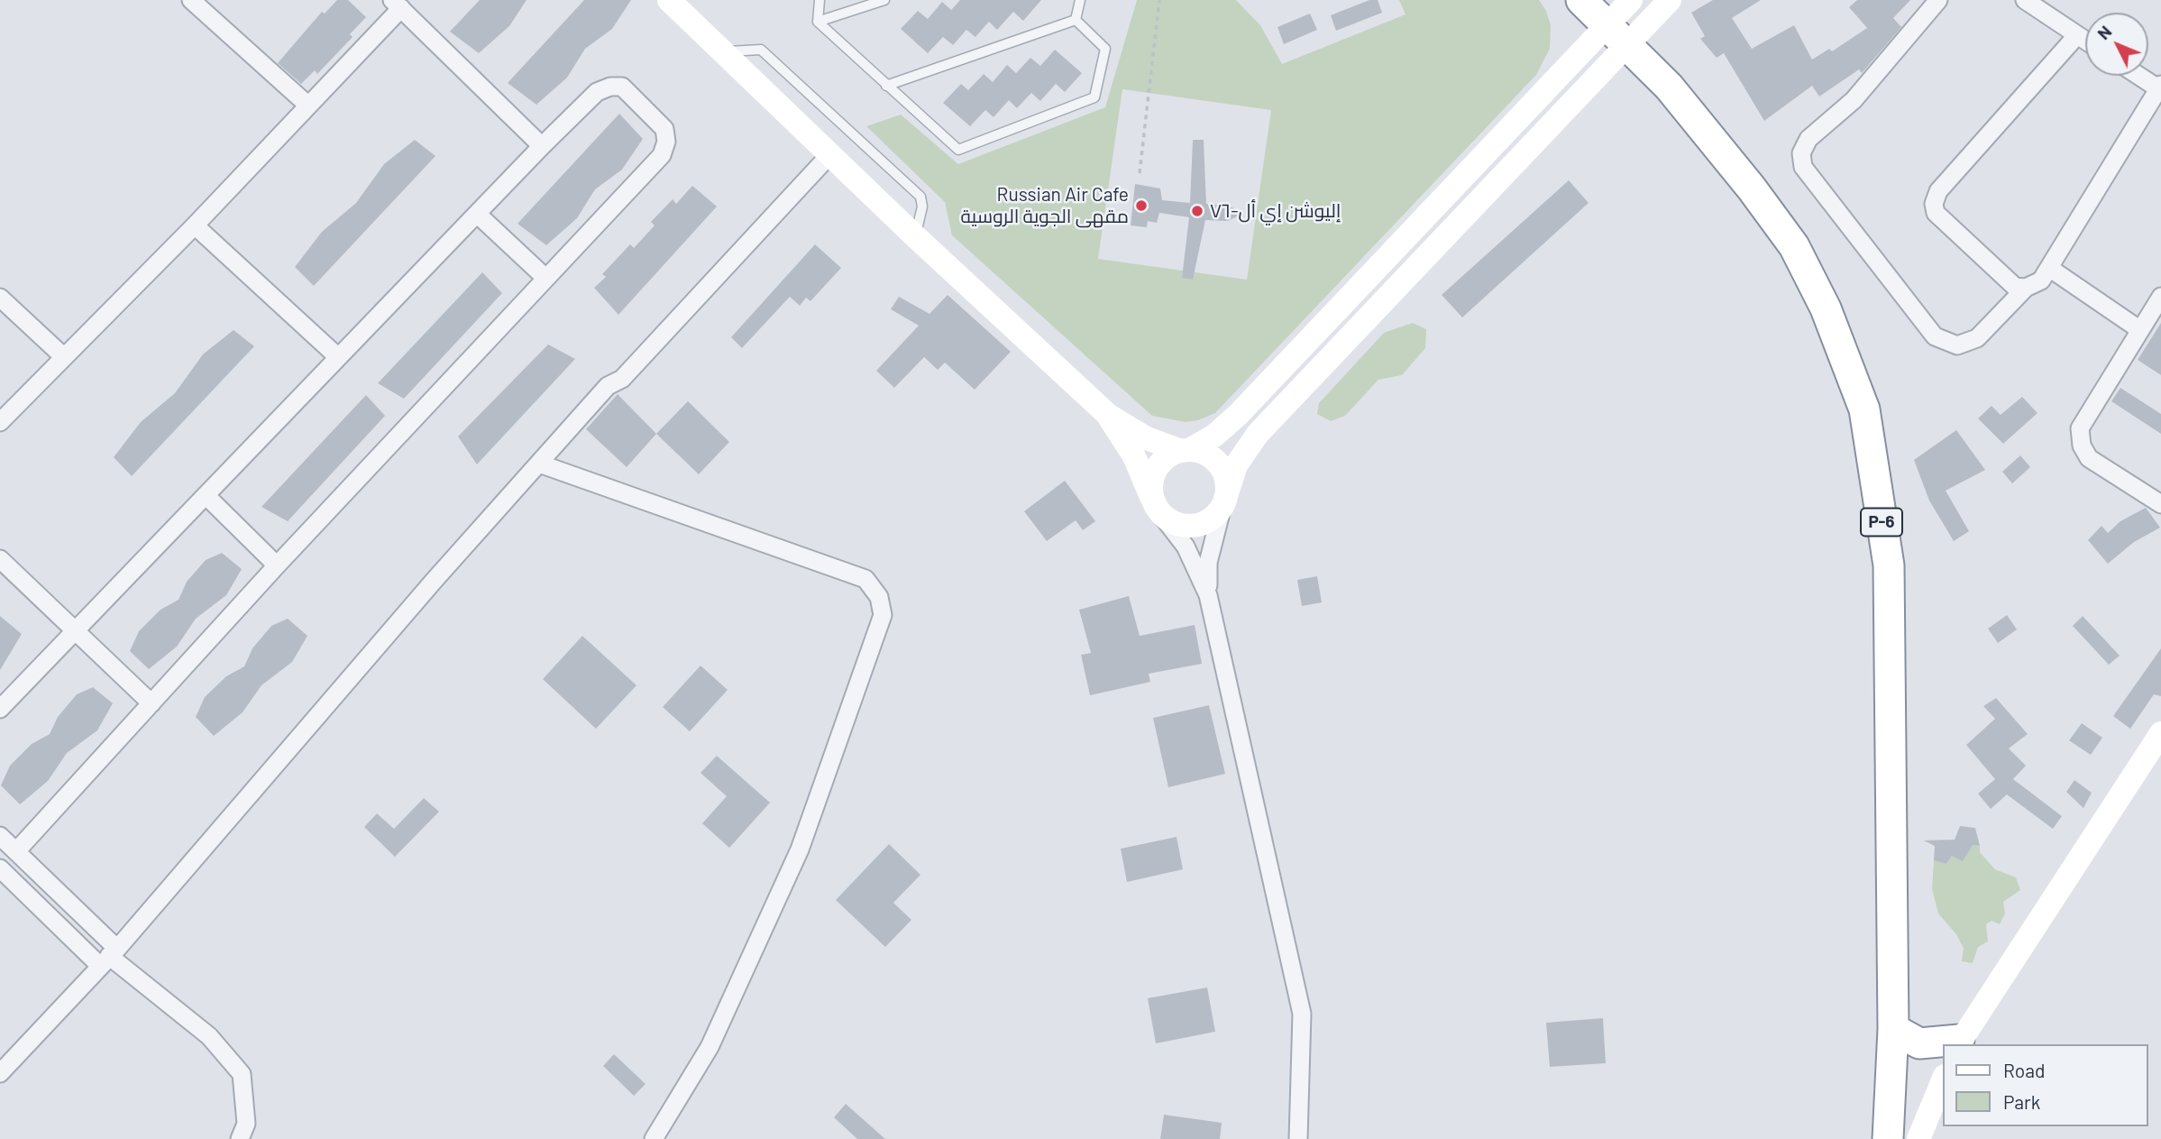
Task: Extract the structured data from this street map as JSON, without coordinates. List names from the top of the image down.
{
  "streets": {
    "highway": ["P-6"]
  },
  "places": ["Russian Air Cafe مقهى الجوية الروسية", "إليوشن إي أل-٧٦"],
  "legend": ["Road", "Park"],
  "north": "top left"
}
